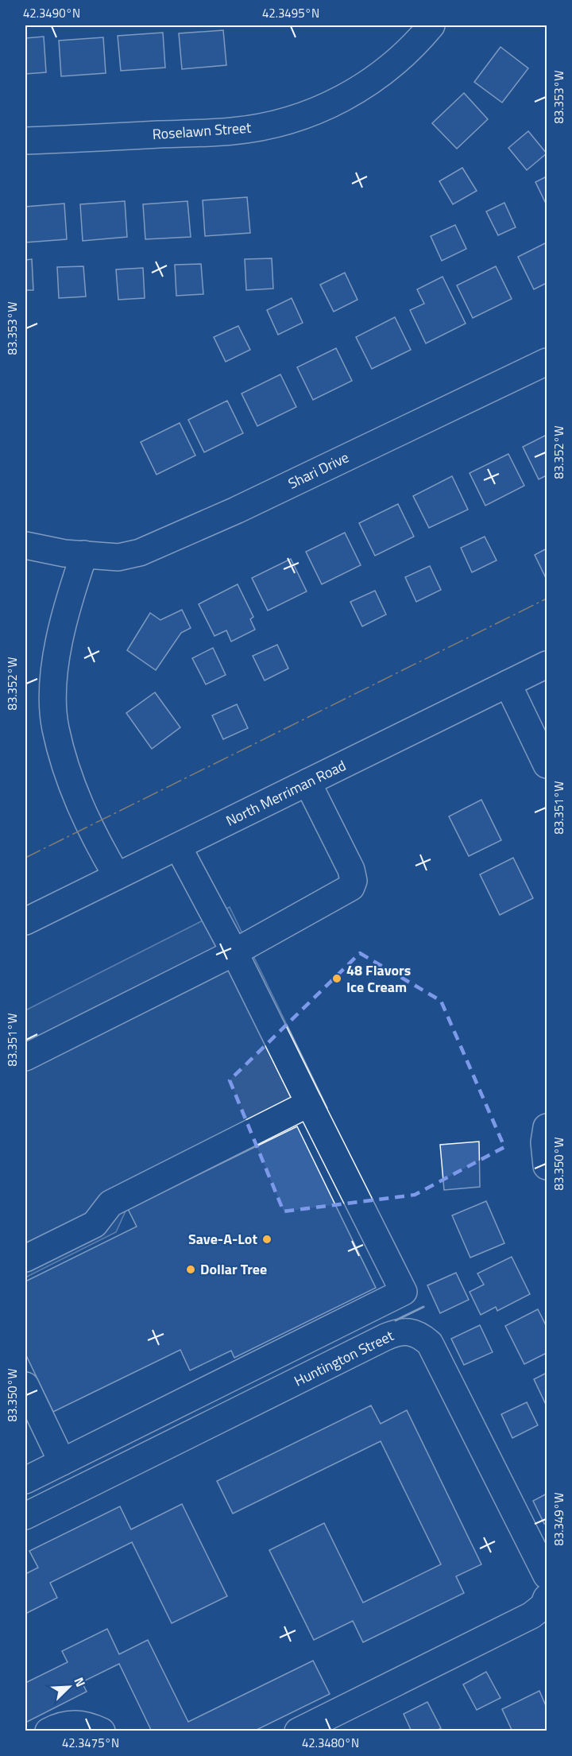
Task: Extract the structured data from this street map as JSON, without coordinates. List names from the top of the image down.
{
  "streets": {
    "street": [
      "Roselawn Street",
      "Shari Drive",
      "North Merriman Road",
      "Huntington Street"
    ]
  },
  "places": ["48 Flavors Ice Cream", "Save-A-Lot", "Dollar Tree"],
  "north": "top right",
  "coordinates": [
    "42.3490°N",
    "42.3495°N",
    "83.353°W",
    "83.352°W",
    "83.351°W",
    "83.350°W",
    "83.349°W",
    "42.3475°N",
    "42.3480°N"
  ]
}
